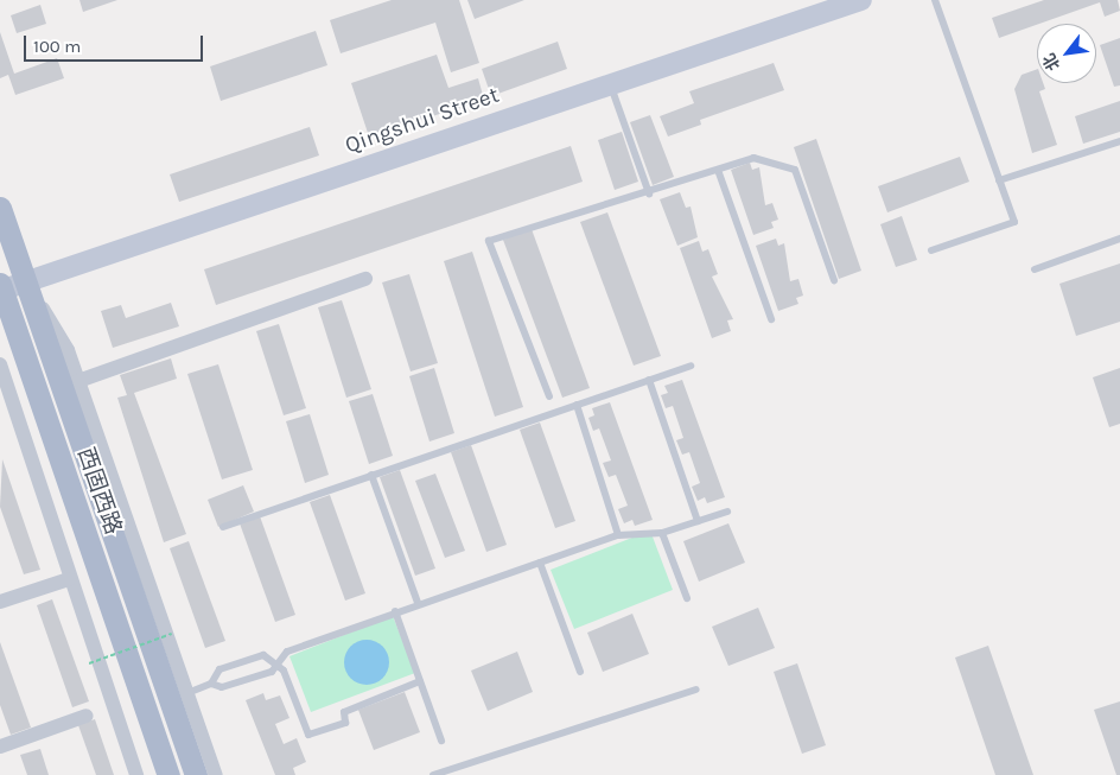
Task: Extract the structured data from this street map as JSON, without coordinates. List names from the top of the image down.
{
  "streets": {
    "main road": ["西固西路"],
    "street": ["Qingshui Street"]
  },
  "crossings": [
    ["Qingshui Street", "西固西路"]
  ],
  "scale_bar": "100 m",
  "north": "bottom left"
}
